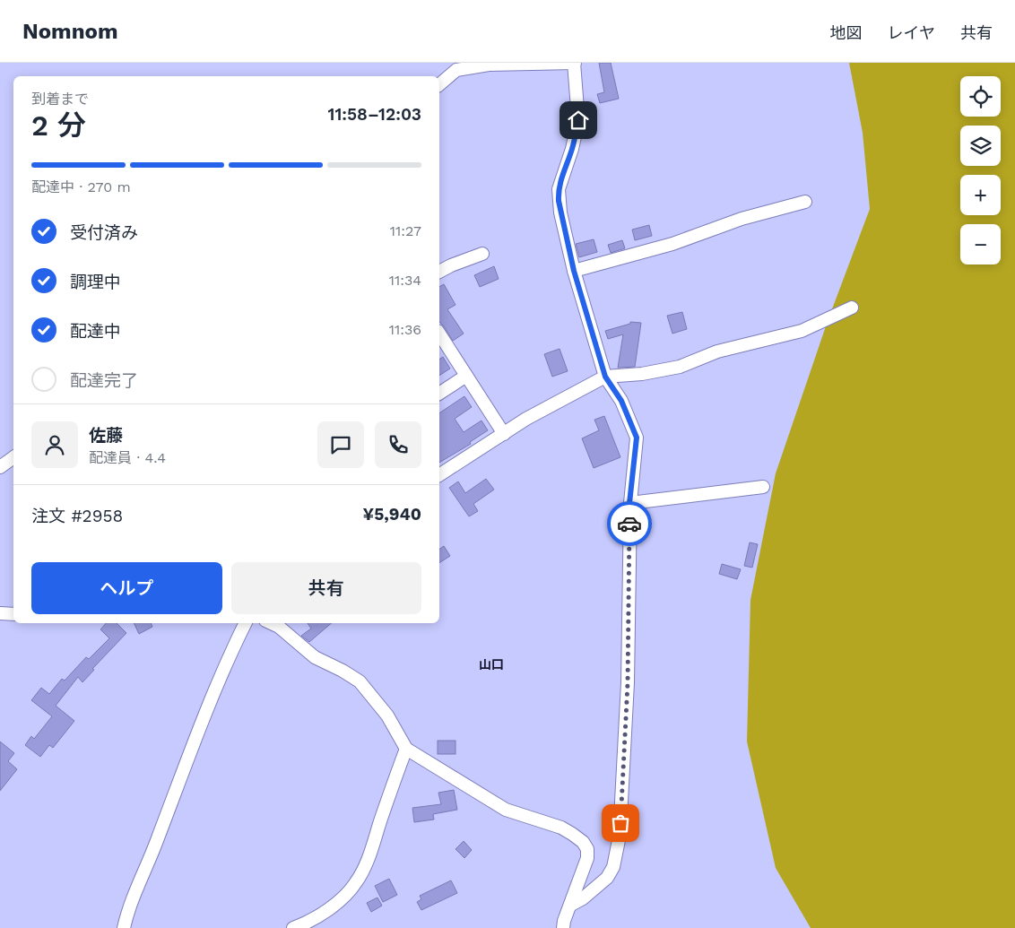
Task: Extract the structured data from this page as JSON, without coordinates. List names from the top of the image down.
{
  "districts": ["山口"],
  "page": {
    "header": "Nomnom",
    "nav": ["地図", "レイヤ", "共有"],
    "map_buttons": ["+", "−"],
    "heading": ["2 分", "到着まで", "11:58–12:03"],
    "panel": [
      "佐藤",
      "配達員 · 4.4",
      "注文 #2958",
      "¥5,940"
    ],
    "bar": "配達中 · 270 m",
    "list": [
      ["受付済み", "11:27"],
      ["調理中", "11:34"],
      ["配達中", "11:36"],
      "配達完了"
    ],
    "buttons": ["ヘルプ", "共有"]
  }
}
